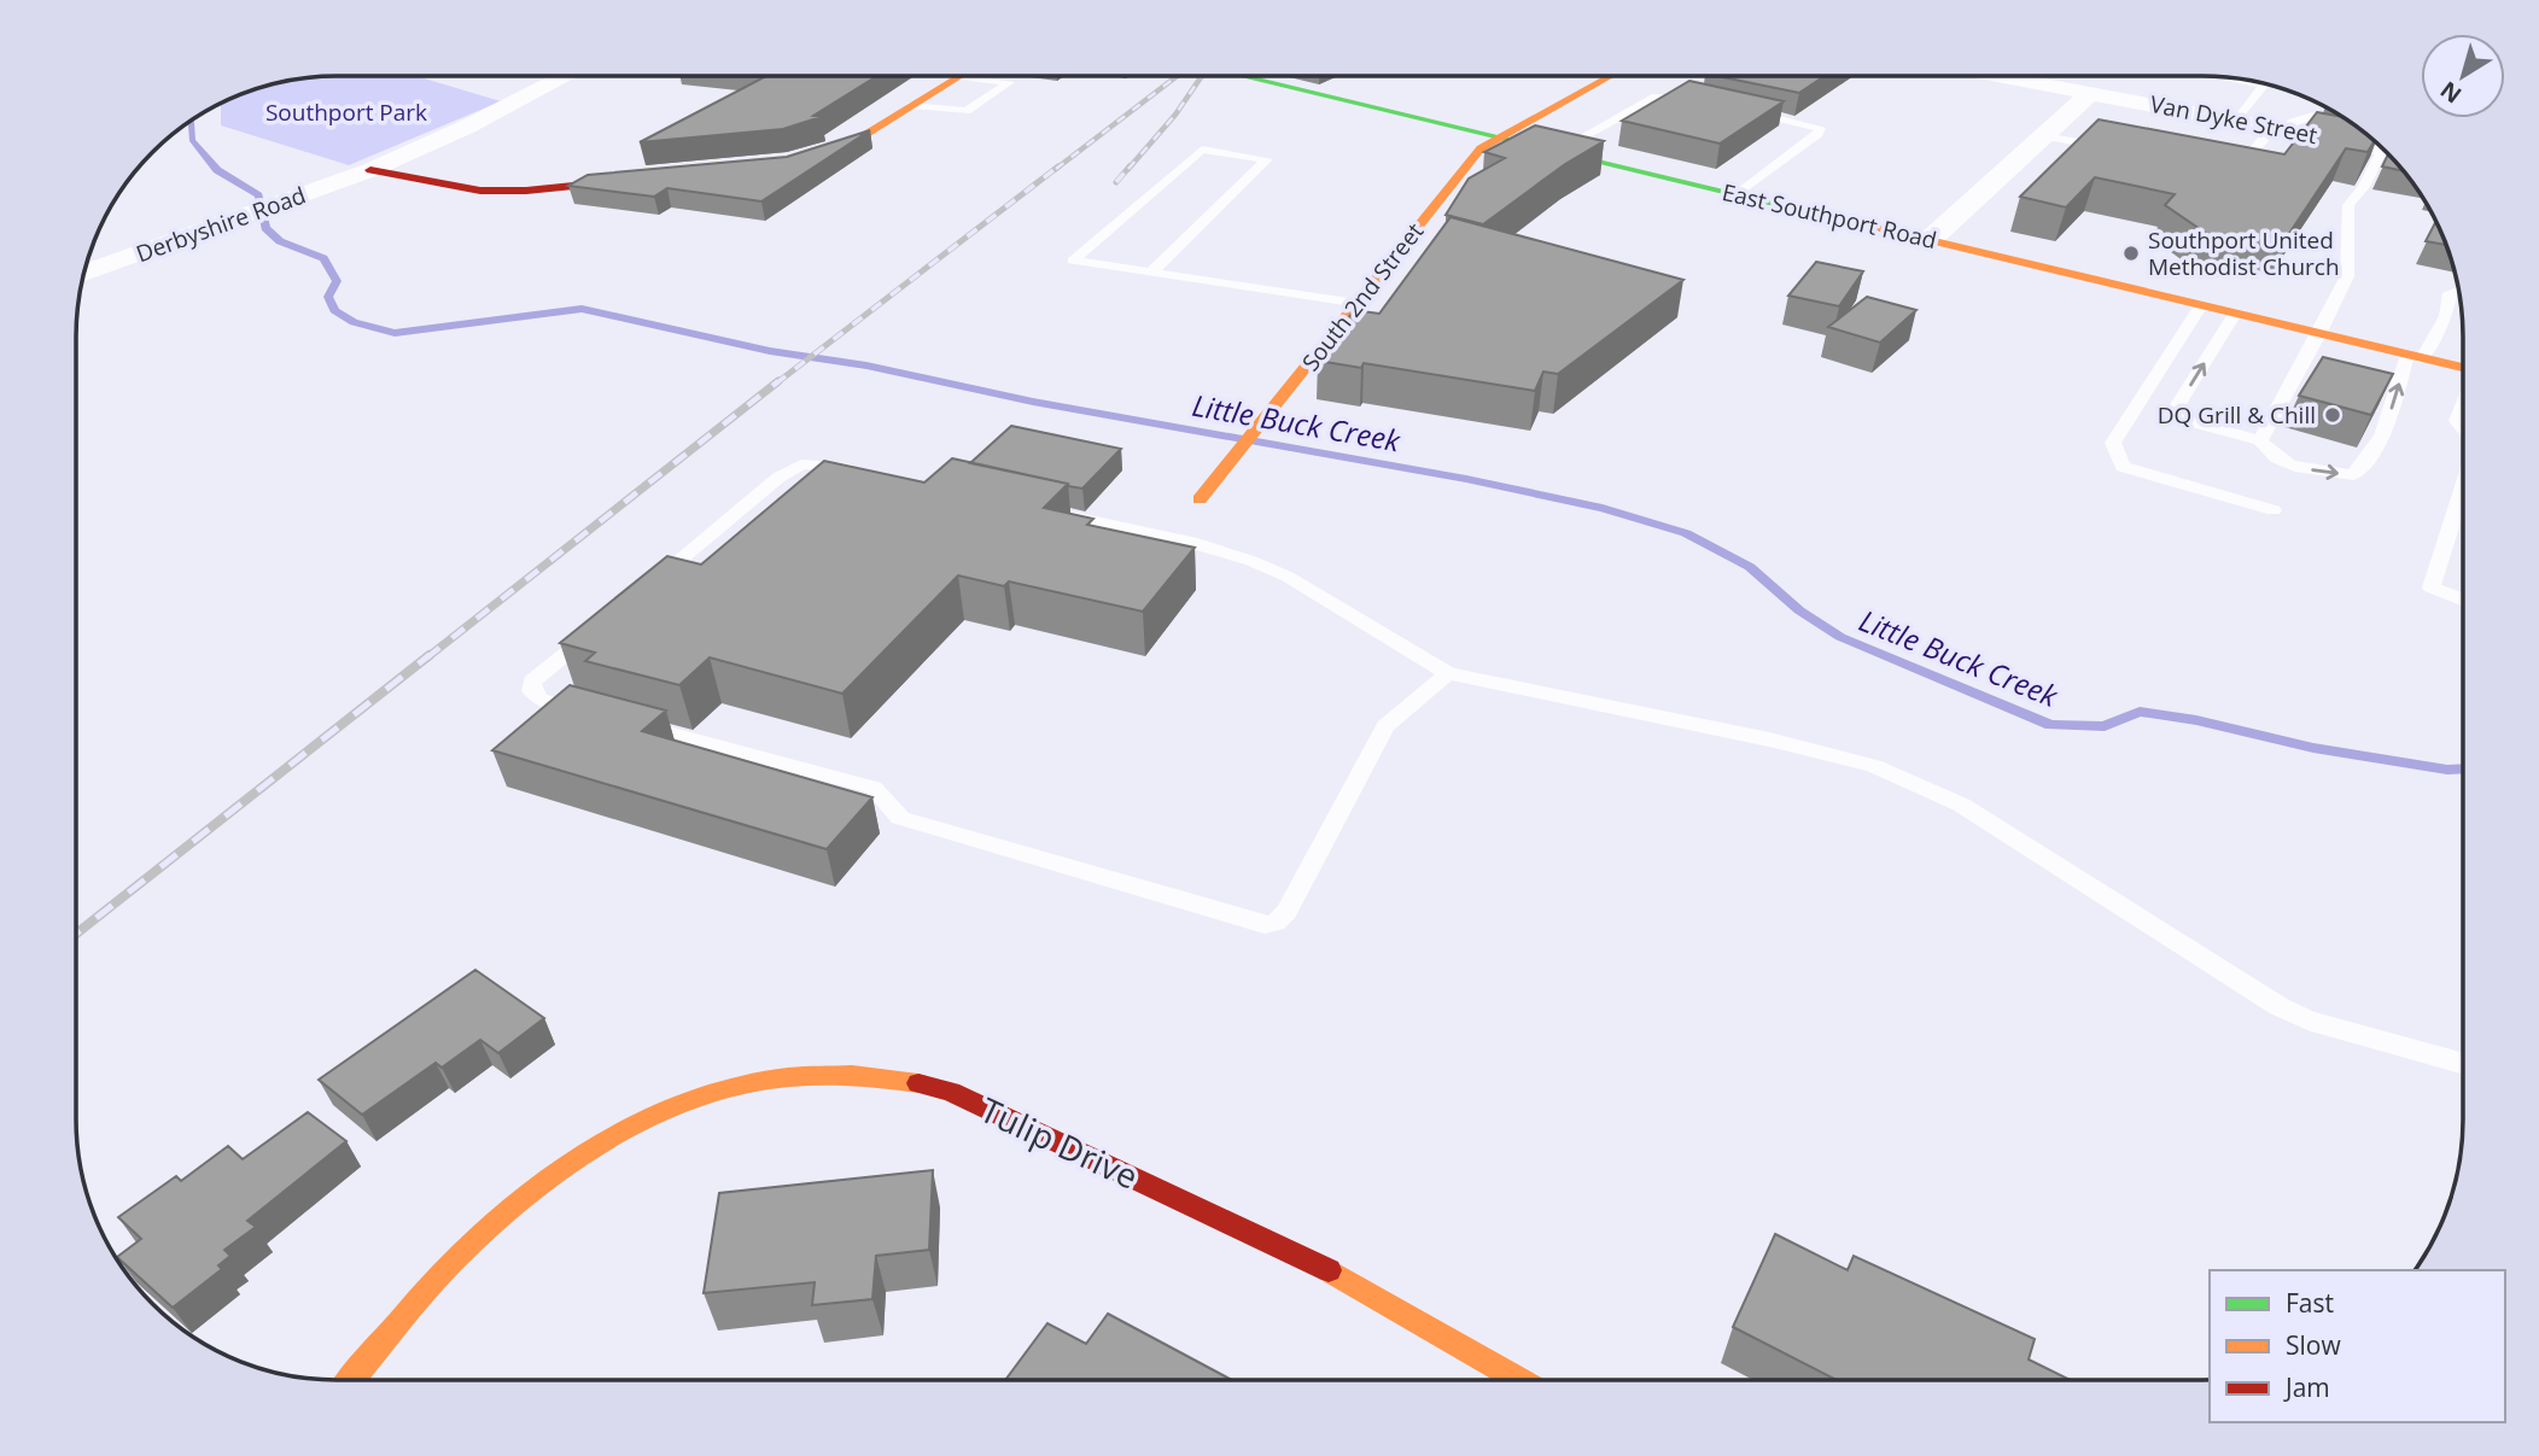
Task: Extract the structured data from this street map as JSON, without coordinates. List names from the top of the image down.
{
  "streets": {
    "street": [
      "Van Dyke Street",
      "East Southport Road",
      "Derbyshire Road",
      "South 2nd Street",
      "Tulip Drive"
    ]
  },
  "crossings": [
    ["East Southport Road", "South 2nd Street"]
  ],
  "water": ["Little Buck Creek"],
  "parks": ["Southport Park"],
  "places": ["Southport United Methodist Church", "DQ Grill & Chill"],
  "legend": ["Fast", "Slow", "Jam"],
  "north": "bottom left"
}
